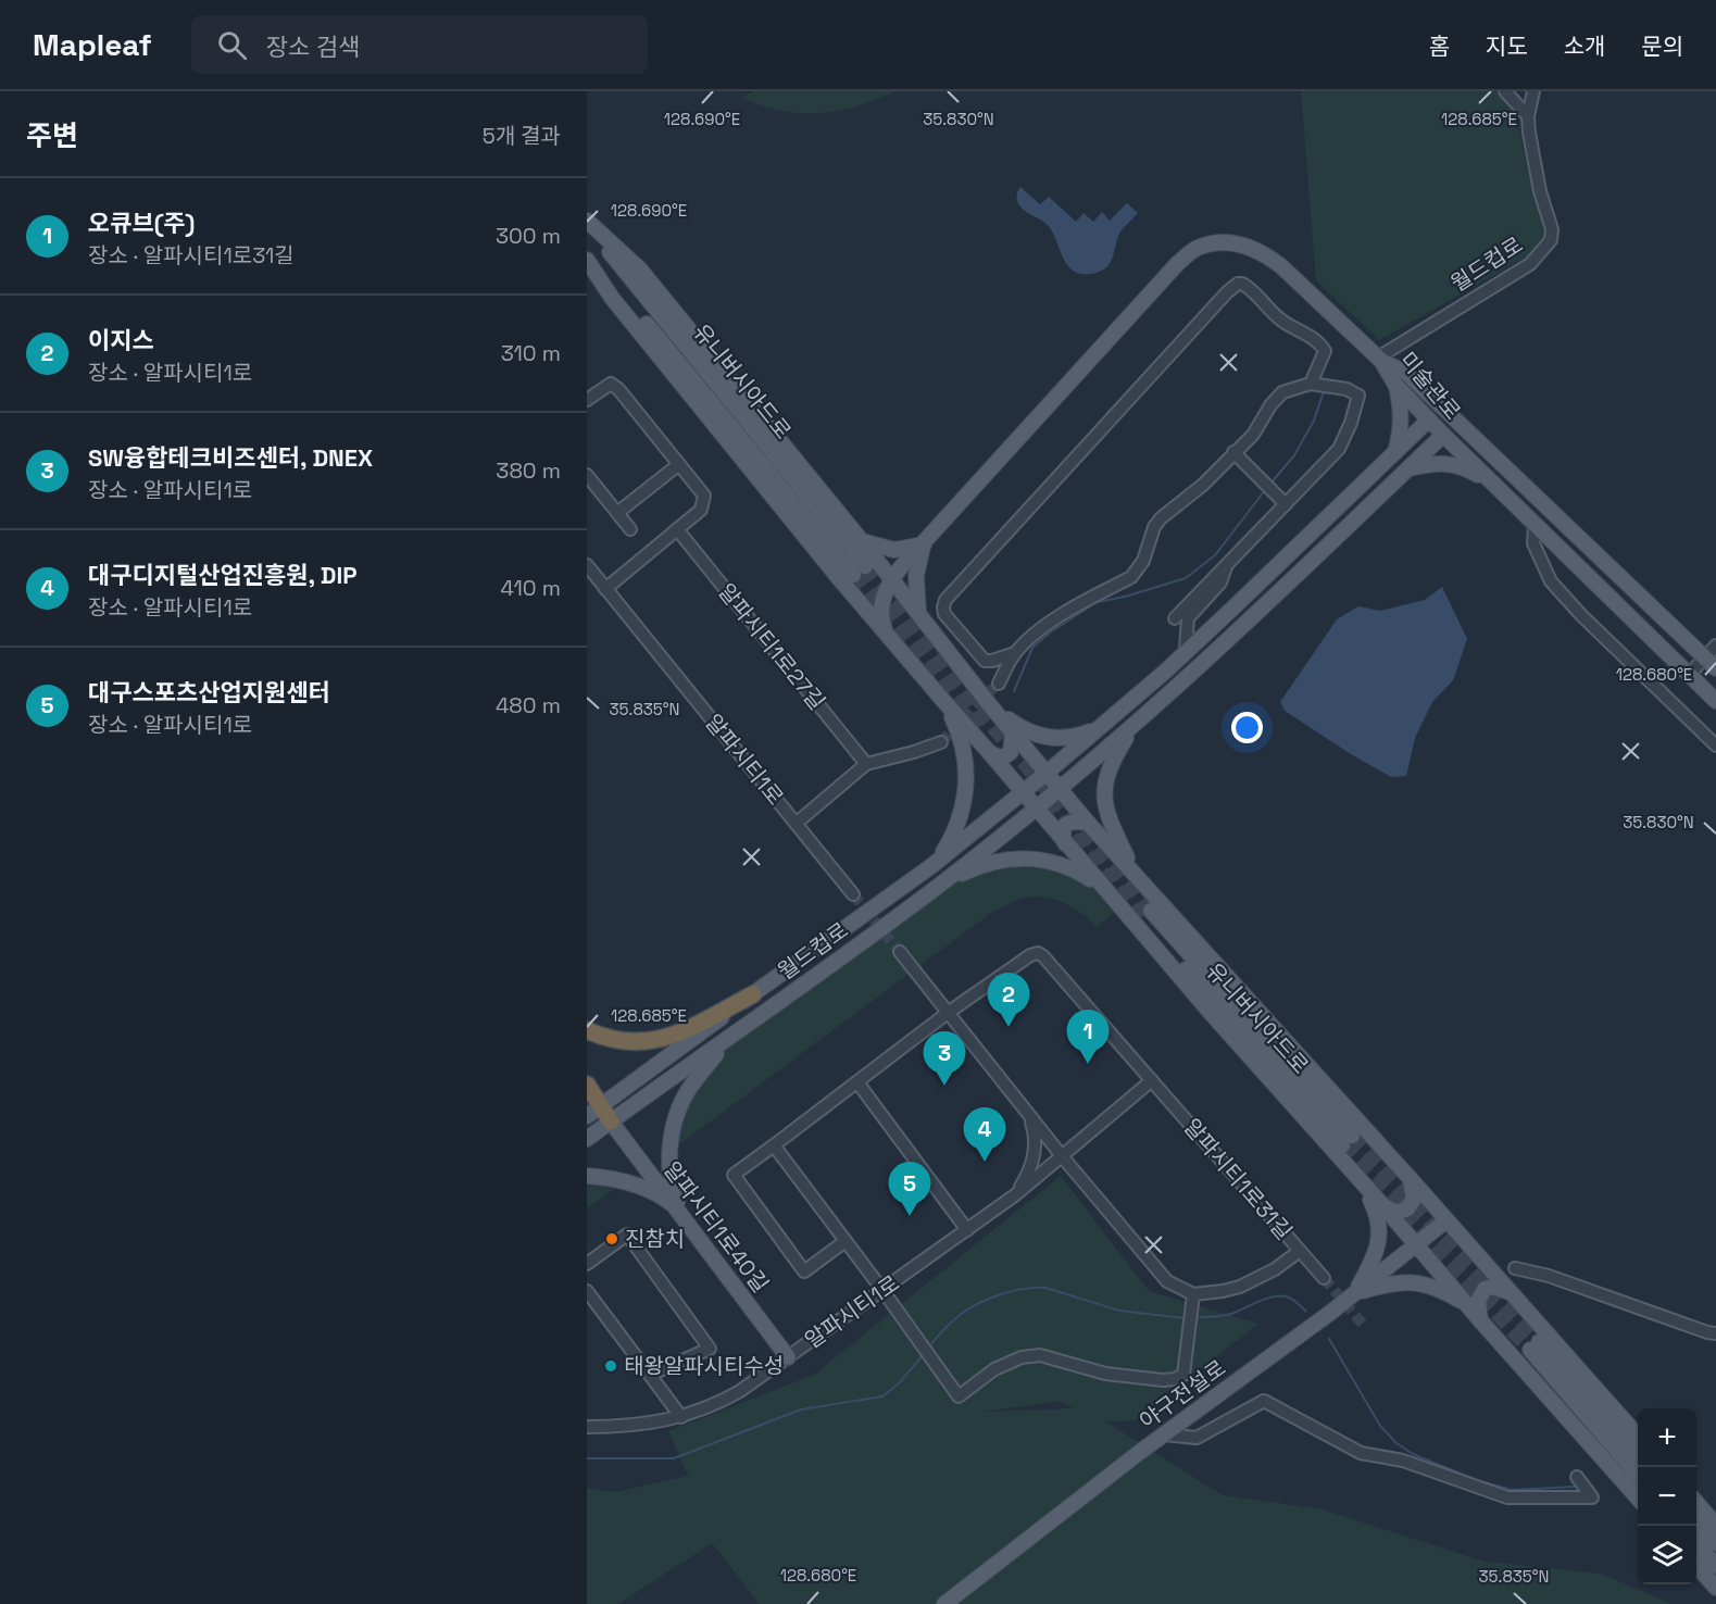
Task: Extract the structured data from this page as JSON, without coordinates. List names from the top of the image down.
{
  "streets": {
    "main road": [
      "월드컵로",
      "유니버시아드로",
      "미술관로",
      "알파시티1로40길",
      "야구전설로"
    ],
    "street": ["알파시티1로27길", "알파시티1로", "알파시티1로31길"]
  },
  "crossings": [
    ["월드컵로", "미술관로"],
    ["월드컵로", "알파시티1로40길"],
    ["알파시티1로", "알파시티1로40길"]
  ],
  "places": ["진참치", "태왕알파시티수성"],
  "page": {
    "header": "Mapleaf",
    "search": "장소 검색",
    "nav": [
      "홈",
      "지도",
      "소개",
      "문의"
    ],
    "heading": ["주변", "5개 결과"],
    "list": [
      {
        "mark": "1",
        "name": "오큐브(주)",
        "note": "장소 · 알파시티1로31길",
        "value": "300 m"
      },
      {
        "mark": "2",
        "name": "이지스",
        "note": "장소 · 알파시티1로",
        "value": "310 m"
      },
      {
        "mark": "3",
        "name": "SW융합테크비즈센터, DNEX",
        "note": "장소 · 알파시티1로",
        "value": "380 m"
      },
      {
        "mark": "4",
        "name": "대구디지털산업진흥원, DIP",
        "note": "장소 · 알파시티1로",
        "value": "410 m"
      },
      {
        "mark": "5",
        "name": "대구스포츠산업지원센터",
        "note": "장소 · 알파시티1로",
        "value": "480 m"
      }
    ],
    "pins": [
      "2",
      "1",
      "3",
      "4",
      "5"
    ],
    "map_buttons": ["+", "−"]
  },
  "coordinates": [
    "35.830°N",
    "128.690°E",
    "128.685°E",
    "128.680°E",
    "35.835°N"
  ]
}
